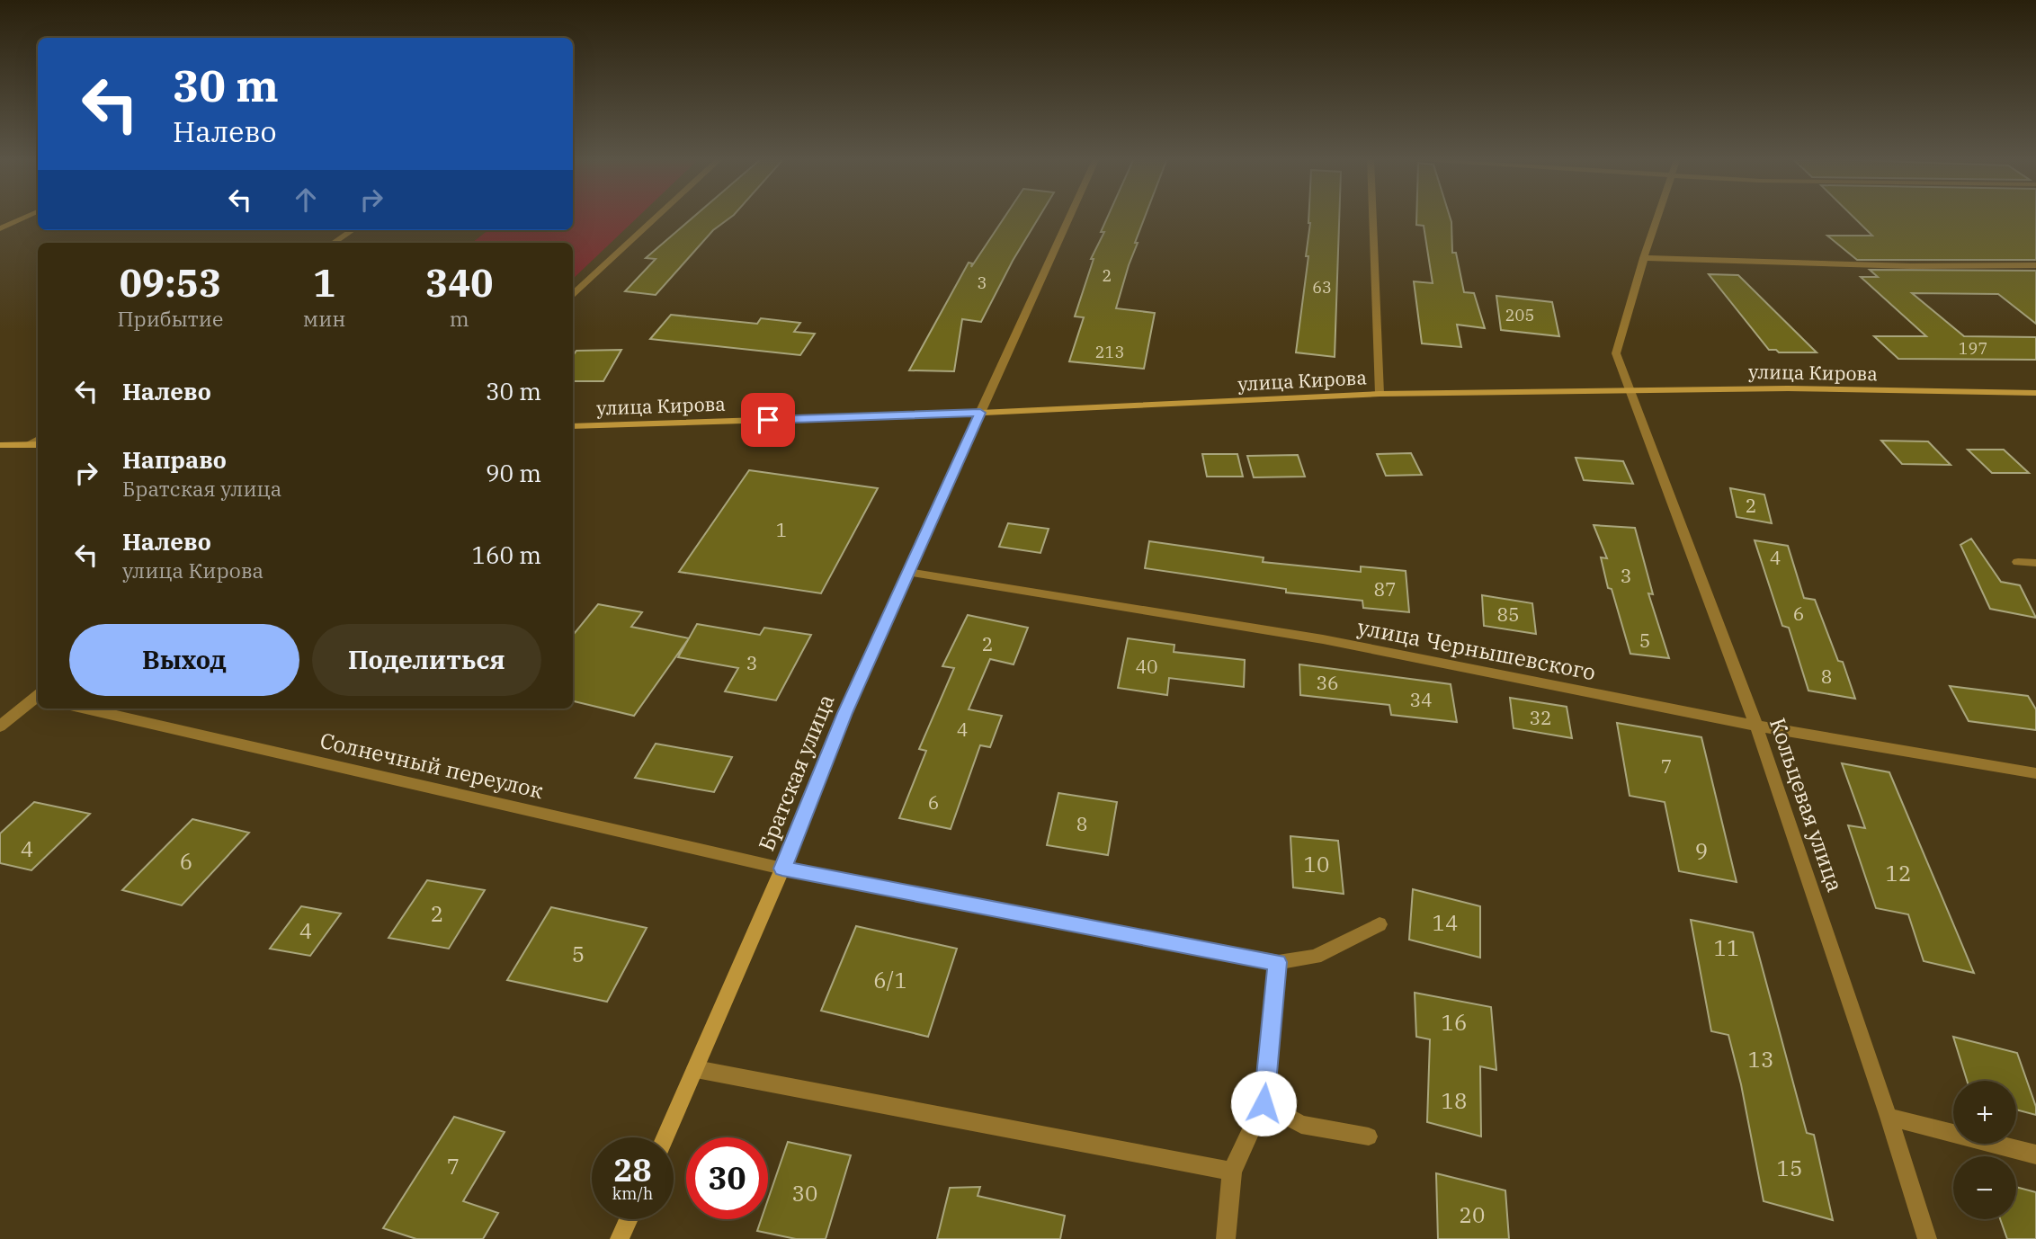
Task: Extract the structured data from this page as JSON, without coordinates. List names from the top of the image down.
{
  "streets": {
    "main road": ["улица Кирова", "Братская улица"],
    "street": ["улица Чернышевского", "Солнечный переулок", "Кольцевая улица"]
  },
  "crossings": [
    ["улица Кирова", "Братская улица"],
    ["улица Кирова", "Кольцевая улица"],
    ["улица Чернышевского", "Братская улица"],
    ["улица Чернышевского", "Кольцевая улица"],
    ["Солнечный переулок", "Братская улица"]
  ],
  "house_numbers": [
    "2",
    "3",
    "63",
    "205",
    "197",
    "213",
    "2",
    "1",
    "4",
    "3",
    "87",
    "6",
    "85",
    "5",
    "2",
    "3",
    "40",
    "8",
    "36",
    "34",
    "32",
    "4",
    "7",
    "6",
    "8",
    "4",
    "9",
    "6",
    "10",
    "12",
    "2",
    "14",
    "4",
    "11",
    "5",
    "6/1",
    "16",
    "13",
    "18",
    "7",
    "15",
    "30",
    "20"
  ],
  "page": {
    "turn": ["30 m", "Налево"],
    "eta": [
      "09:53",
      "Прибытие",
      "1",
      "мин",
      "340",
      "m"
    ],
    "list": [
      {
        "name": "Налево",
        "value": "30 m"
      },
      {
        "name": "Направо",
        "note": "Братская улица",
        "value": "90 m"
      },
      {
        "name": "Налево",
        "note": "улица Кирова",
        "value": "160 m"
      }
    ],
    "buttons": ["Выход", "Поделиться"],
    "map_buttons": ["+", "−"],
    "speed": "28 km/h",
    "limit": "30"
  }
}
